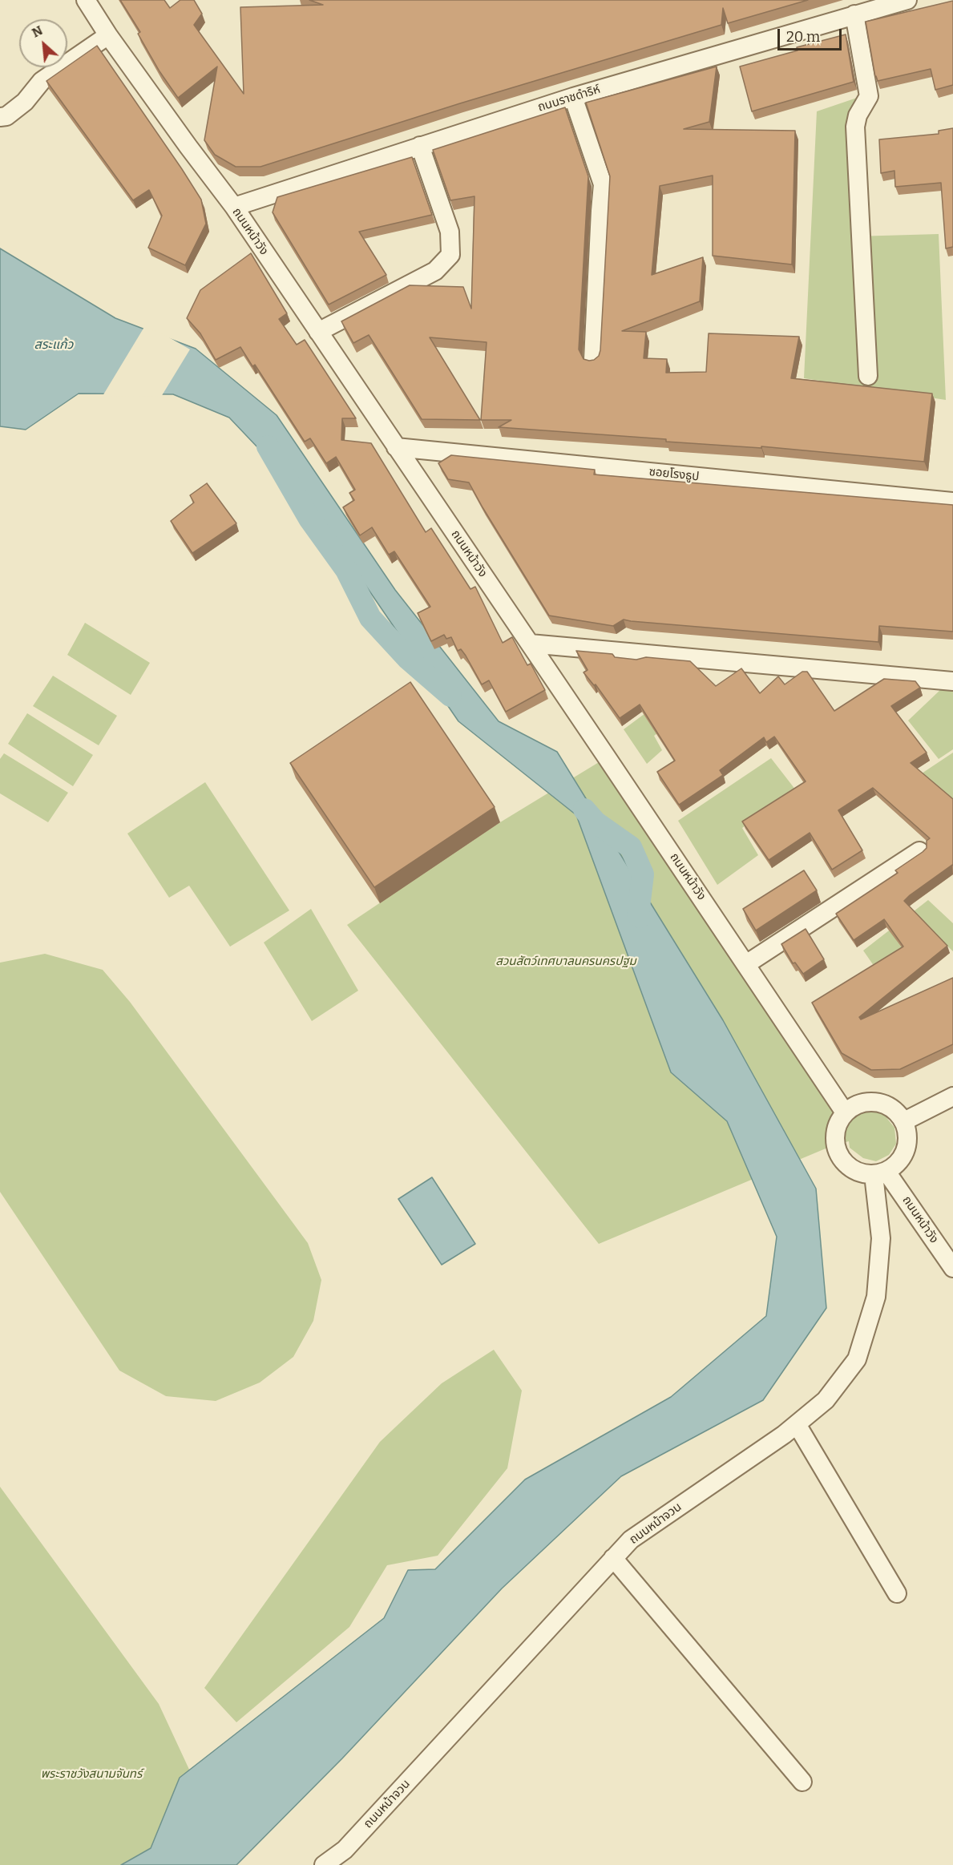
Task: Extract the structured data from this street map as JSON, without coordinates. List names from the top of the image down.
{
  "streets": {
    "street": [
      "ถนนราชดำริห์",
      "ถนนหน้าวัง",
      "ซอยโรงธูป",
      "ถนนหน้าจวน"
    ]
  },
  "crossings": [
    ["ถนนราชดำริห์", "ถนนหน้าวัง"],
    ["ถนนหน้าวัง", "ซอยโรงธูป"],
    ["ถนนหน้าวัง", "ถนนหน้าจวน"]
  ],
  "water": ["สระแก้ว"],
  "parks": ["สวนสัตว์เทศบาลนครนครปฐม", "พระราชวังสนามจันทร์"],
  "scale_bar": "20 m",
  "north": "top left"
}
